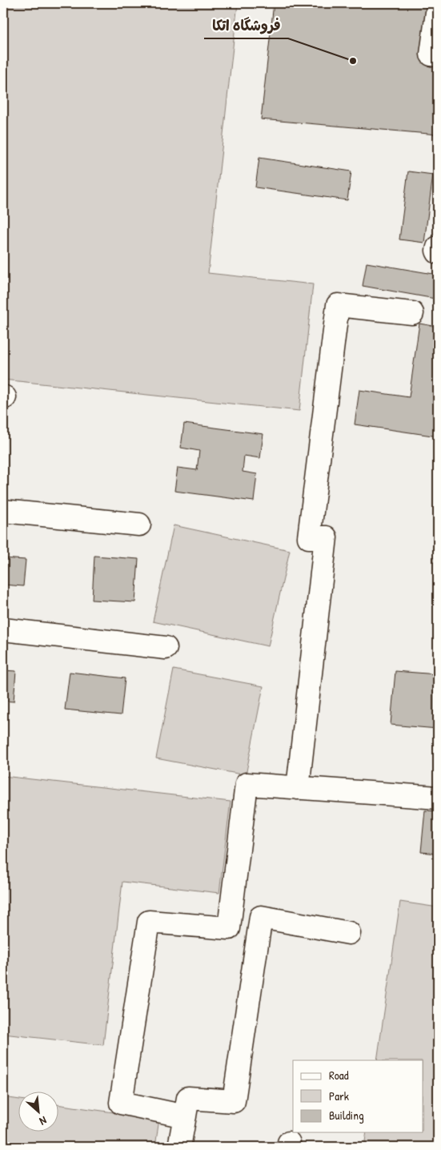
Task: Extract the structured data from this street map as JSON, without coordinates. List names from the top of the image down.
{
  "places": ["فروشگاه اتکا"],
  "legend": ["Road", "Park", "Building"],
  "north": "bottom right"
}
